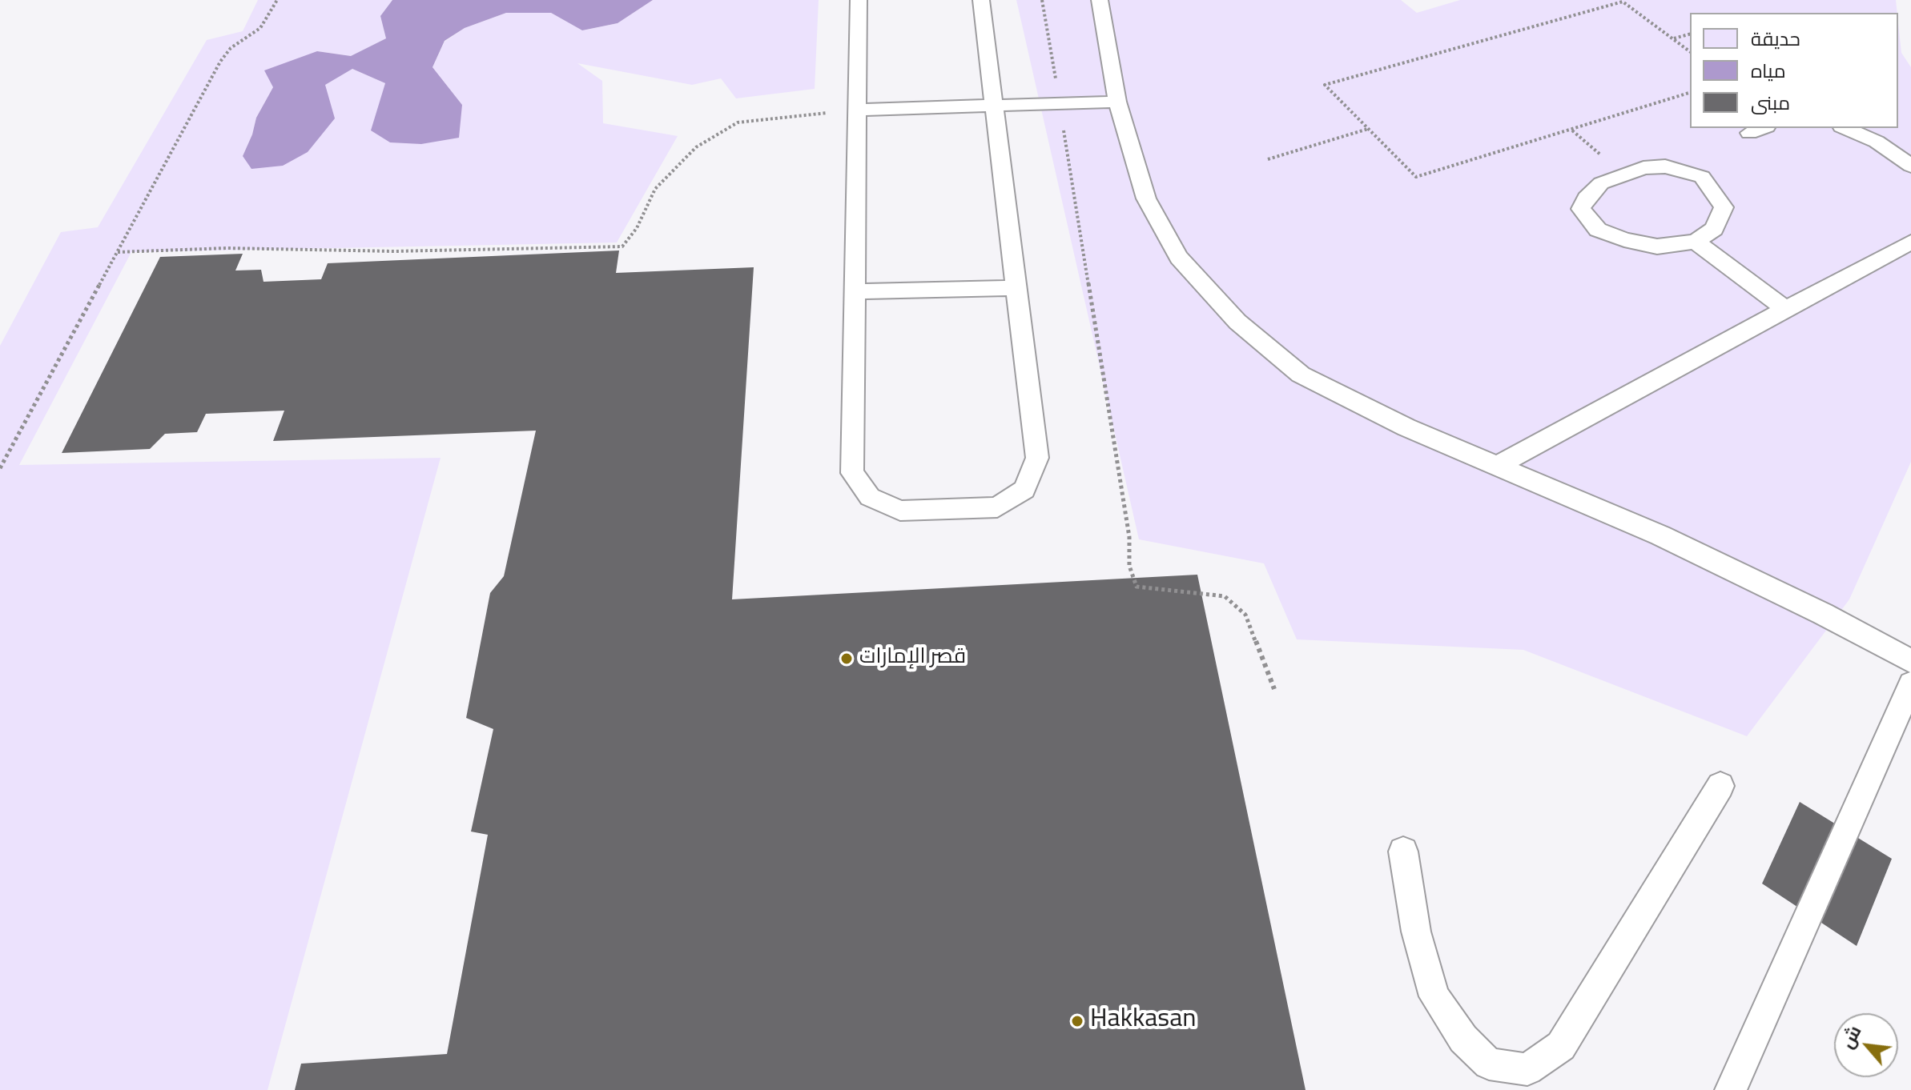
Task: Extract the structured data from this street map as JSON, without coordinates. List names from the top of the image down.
{
  "places": ["قصر الإمارات", "Hakkasan"],
  "legend": ["حديقة", "مياه", "مبنى"],
  "north": "top left"
}
